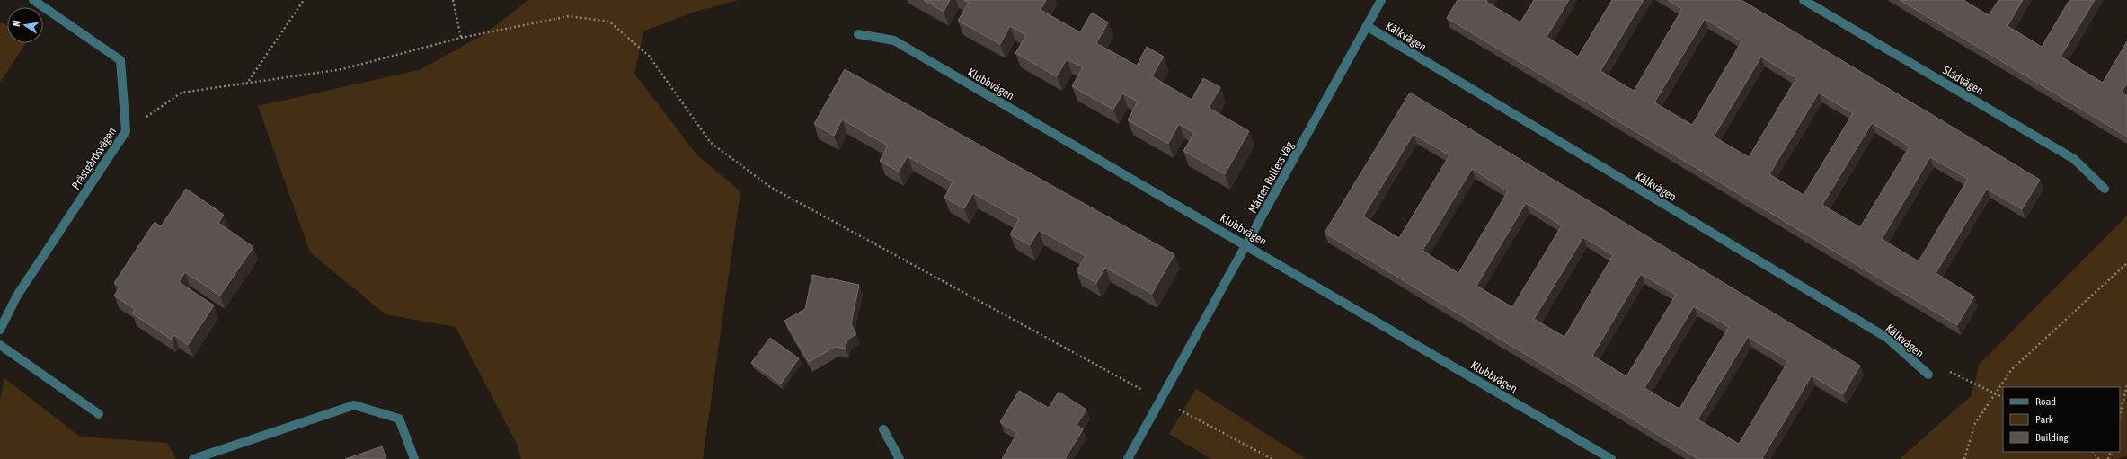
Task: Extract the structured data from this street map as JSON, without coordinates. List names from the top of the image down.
{
  "streets": {
    "street": [
      "Kälkvägen",
      "Slädvägen",
      "Klubbvägen",
      "Prästgårdsvägen",
      "Mårten Bullers Väg"
    ]
  },
  "crossings": [
    ["Kälkvägen", "Mårten Bullers Väg"],
    ["Klubbvägen", "Mårten Bullers Väg"]
  ],
  "legend": ["Road", "Park", "Building"],
  "north": "left"
}
